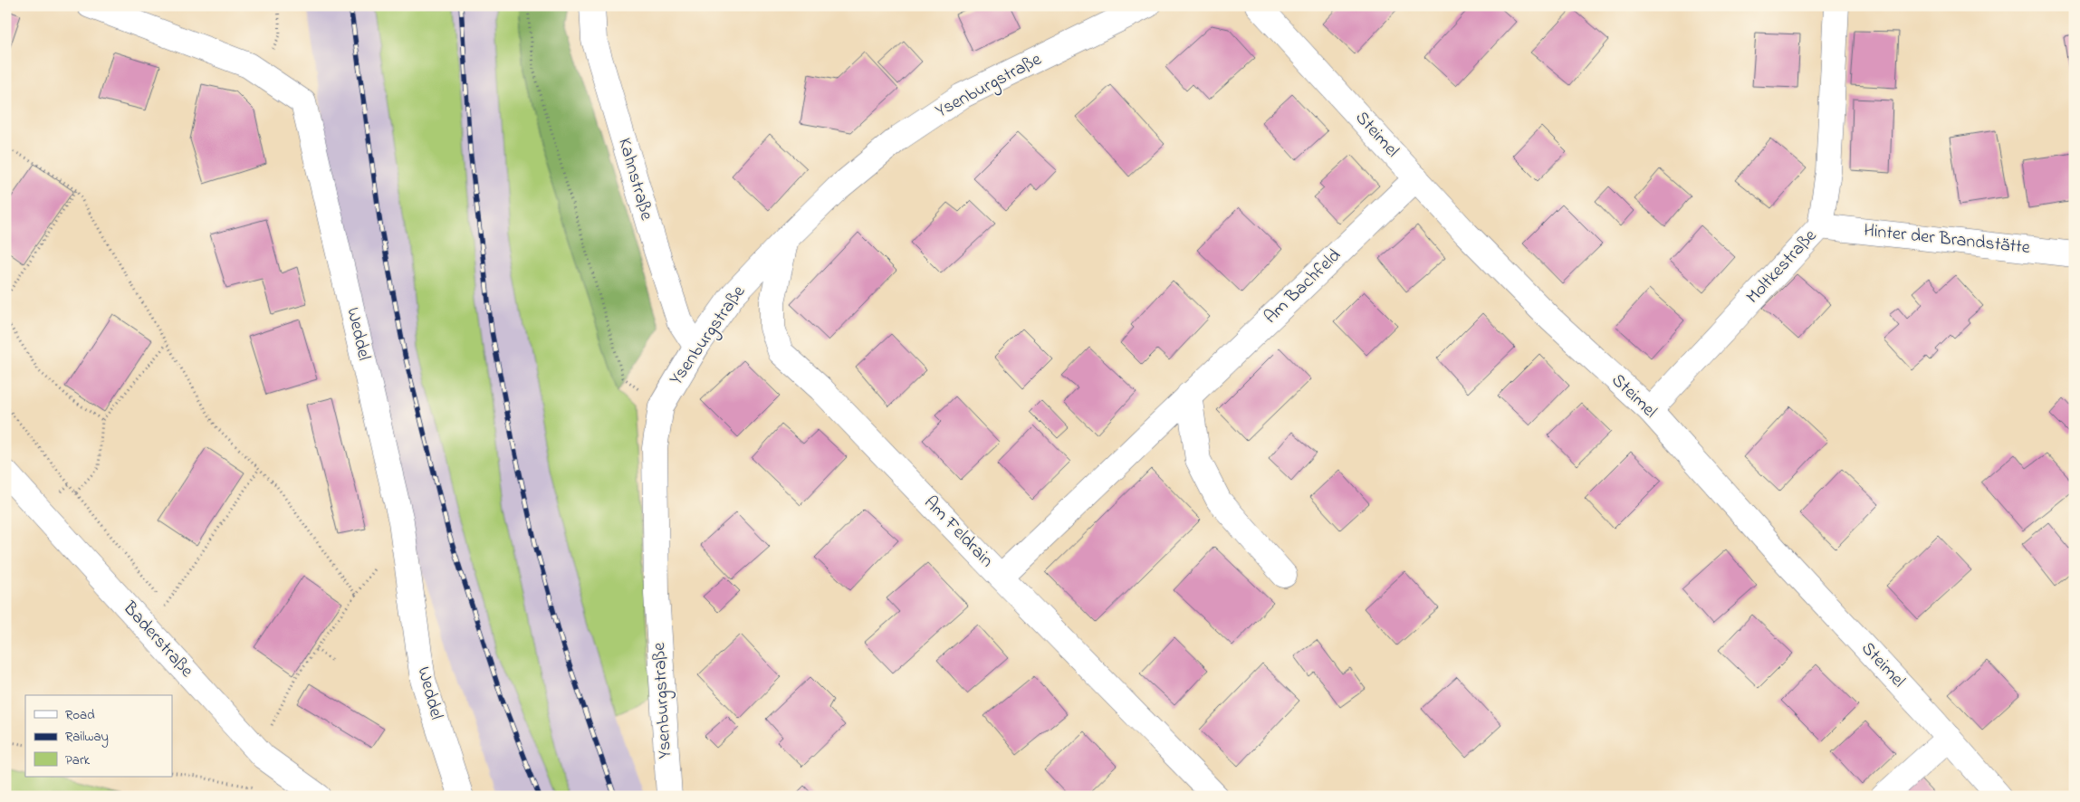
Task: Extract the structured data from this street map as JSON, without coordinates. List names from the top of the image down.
{
  "streets": {
    "street": [
      "Ysenburgstraße",
      "Steimel",
      "Kahnstraße",
      "Hinter der Brandstätte",
      "Moltkestraße",
      "Am Bachfeld",
      "Weddel",
      "Am Feldrain",
      "Baderstraße"
    ]
  },
  "crossings": [
    ["Ysenburgstraße", "Kahnstraße"],
    ["Ysenburgstraße", "Am Feldrain"],
    ["Steimel", "Moltkestraße"],
    ["Steimel", "Am Bachfeld"],
    ["Hinter der Brandstätte", "Moltkestraße"],
    ["Am Bachfeld", "Am Feldrain"]
  ],
  "legend": ["Road", "Railway", "Park"]
}
